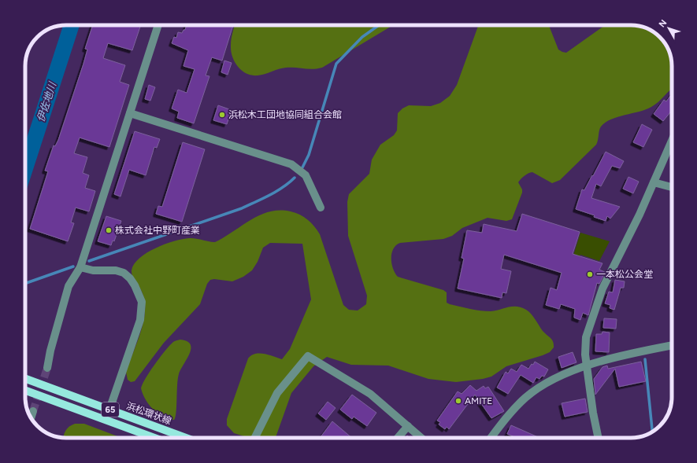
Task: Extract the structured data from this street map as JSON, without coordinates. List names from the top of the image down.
{
  "streets": {
    "main road": ["65", "浜松環状線"]
  },
  "water": ["伊佐地川"],
  "places": [
    "浜松木工団地協同組合会館",
    "株式会社中野町産業",
    "一本松公会堂",
    "AMITE"
  ],
  "north": "top left"
}
